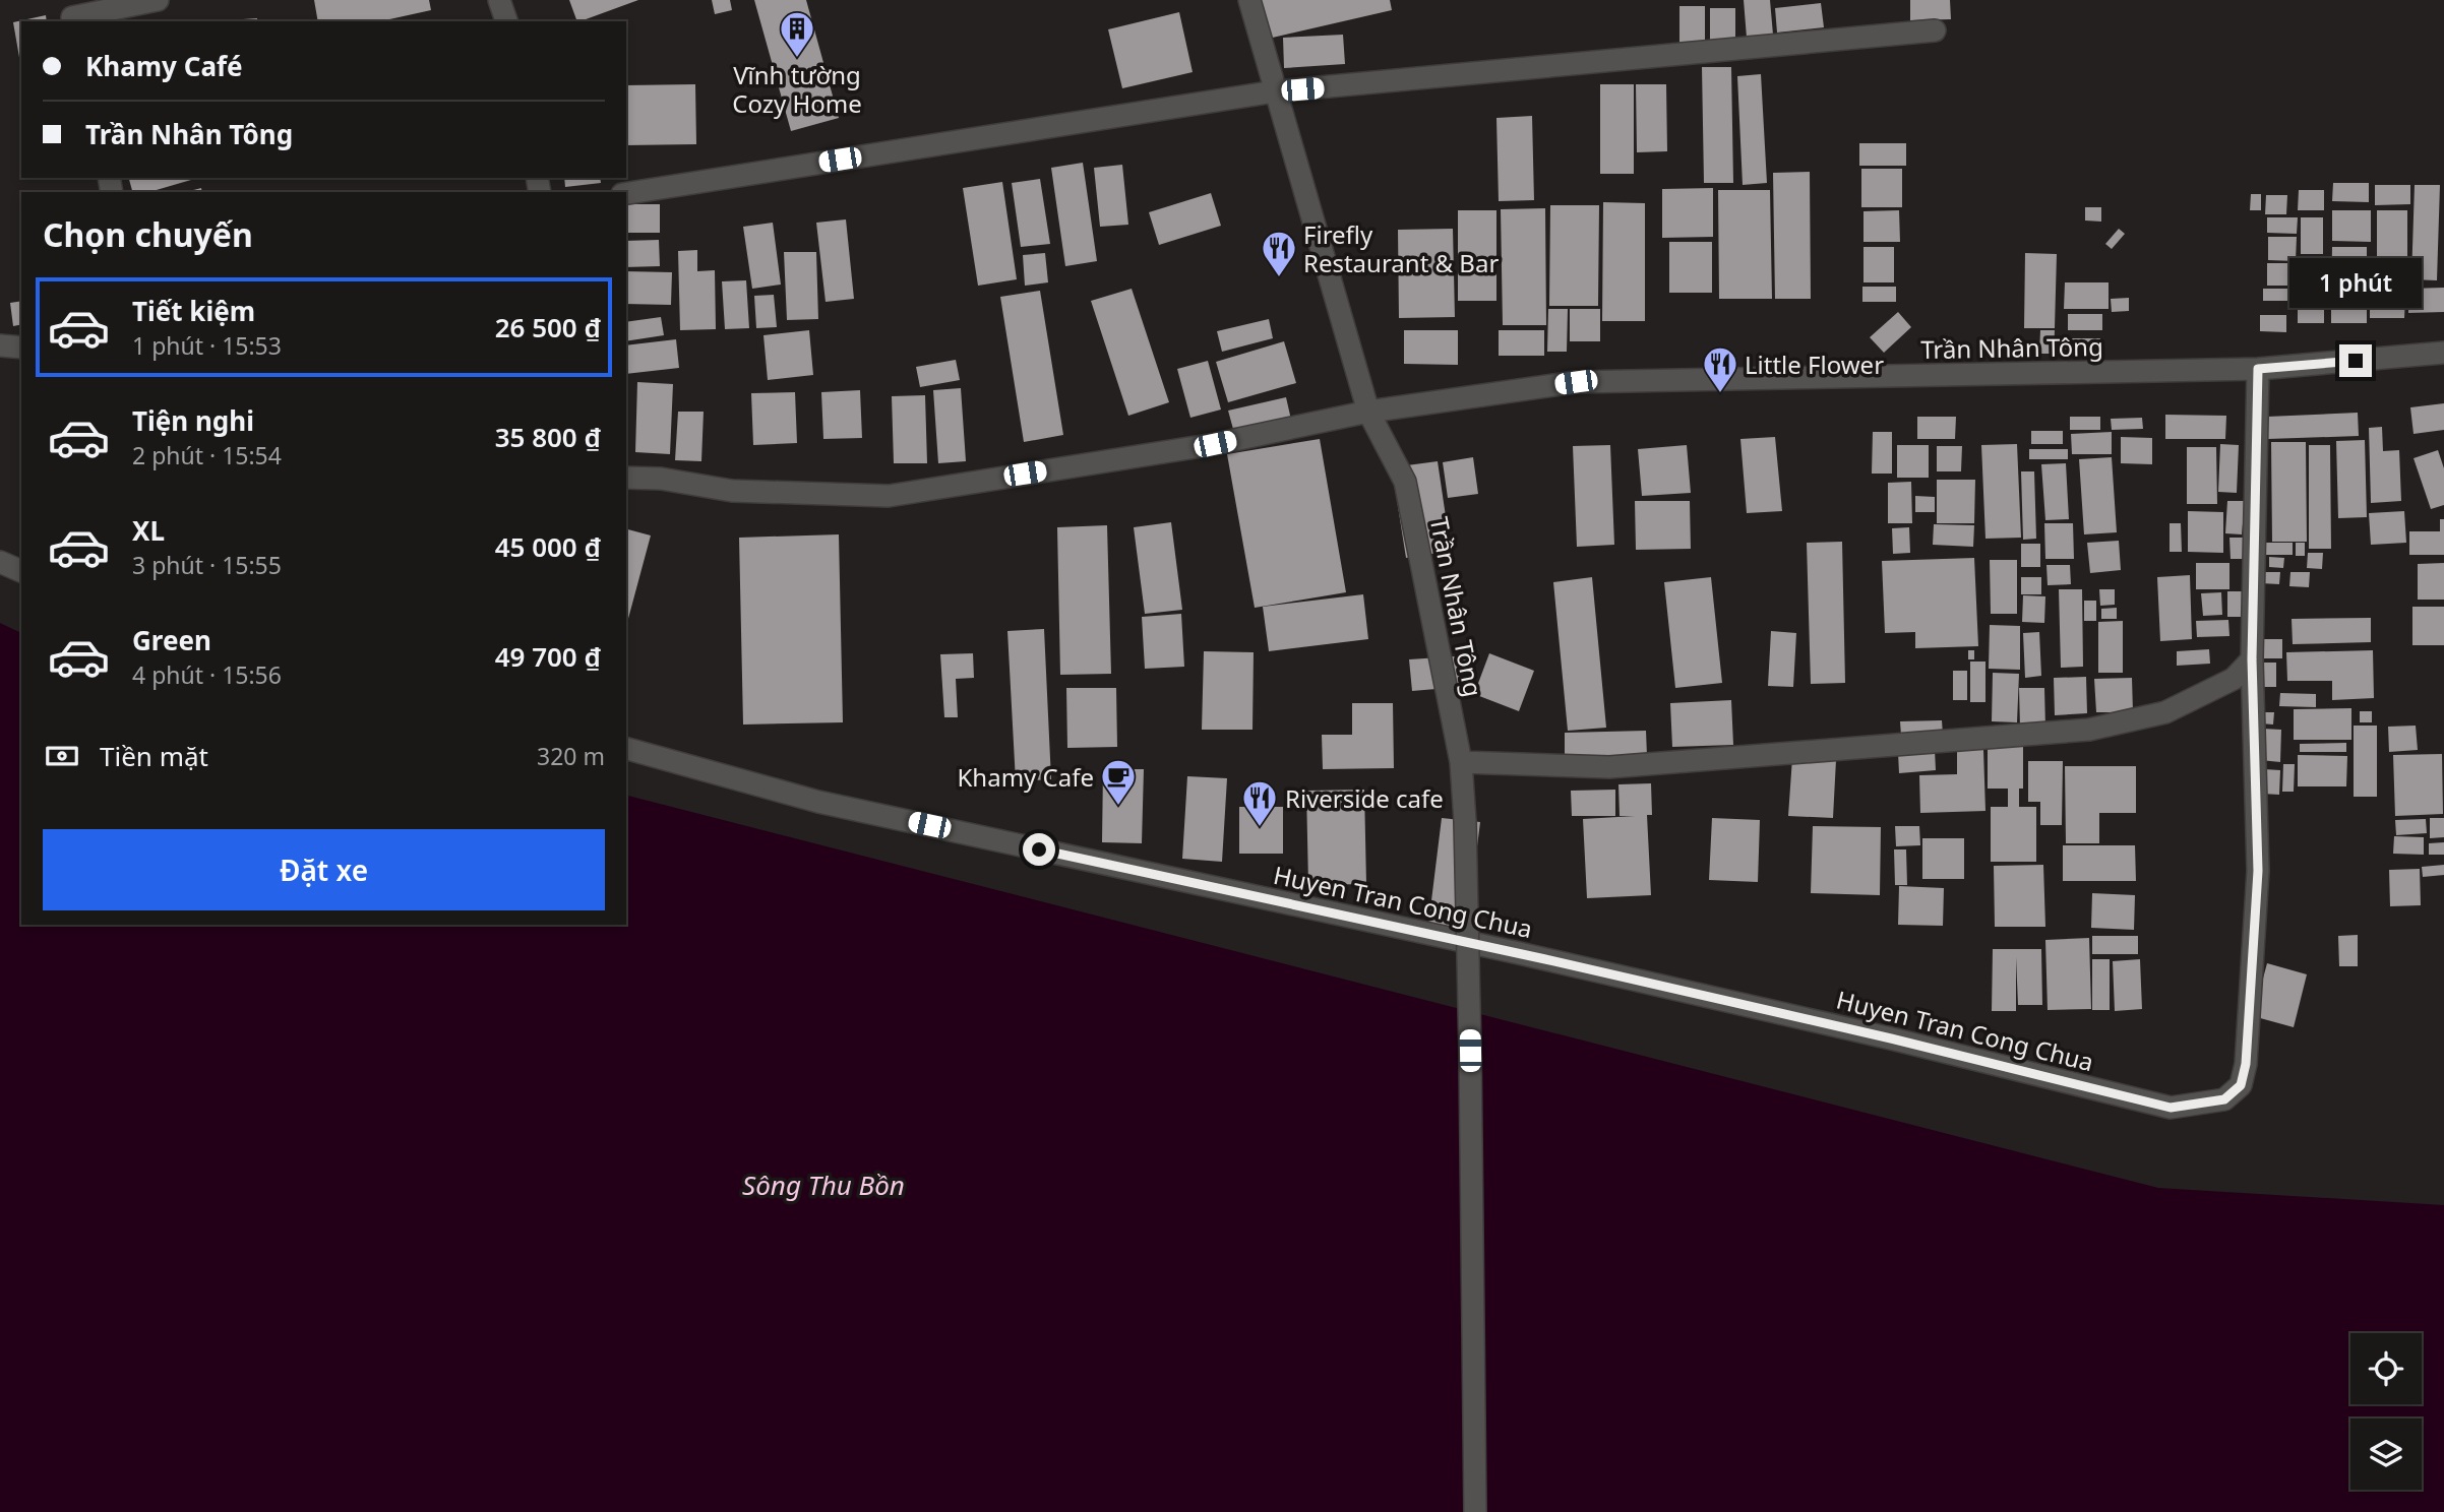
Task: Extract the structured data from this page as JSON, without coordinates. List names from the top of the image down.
{
  "streets": {
    "street": ["Trần Nhân Tông", "Huyen Tran Cong Chua"]
  },
  "water": ["Sông Thu Bồn"],
  "places": {
    "building": ["Vĩnh tường Cozy Home"],
    "restaurant": ["Firefly Restaurant & Bar", "Little Flower", "Riverside cafe"],
    "cafe": ["Khamy Cafe"]
  },
  "page": {
    "banner": ["Khamy Café", "Trần Nhân Tông"],
    "heading": "Chọn chuyến",
    "bubble": "1 phút",
    "list": [
      {
        "name": "Tiết kiệm",
        "note": "1 phút · 15:53",
        "value": "26 500 ₫"
      },
      {
        "name": "Tiện nghi",
        "note": "2 phút · 15:54",
        "value": "35 800 ₫"
      },
      {
        "name": "XL",
        "note": "3 phút · 15:55",
        "value": "45 000 ₫"
      },
      {
        "name": "Green",
        "note": "4 phút · 15:56",
        "value": "49 700 ₫"
      }
    ],
    "pay": ["Tiền mặt", "320 m"],
    "buttons": "Đặt xe"
  }
}
